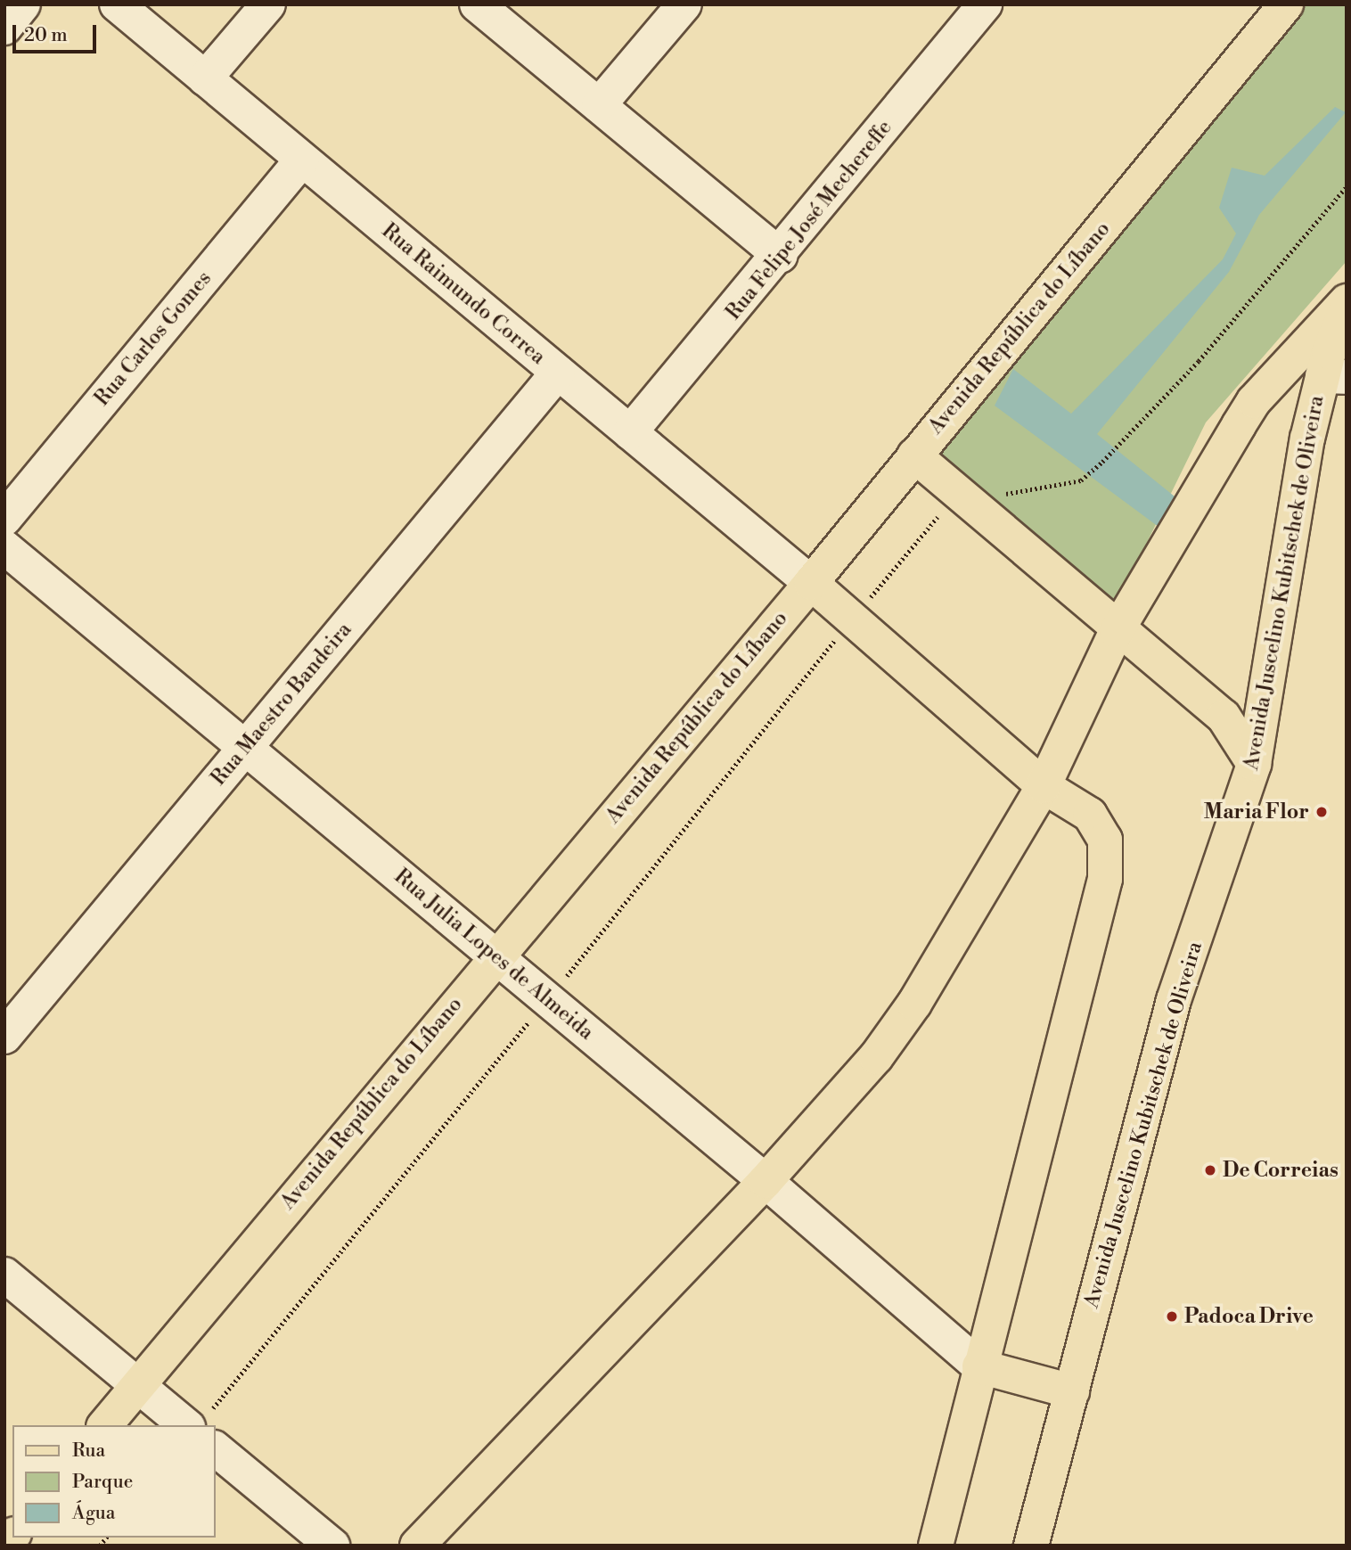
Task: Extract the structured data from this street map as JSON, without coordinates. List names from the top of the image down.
{
  "streets": {
    "main road": ["Avenida República do Líbano", "Avenida Juscelino Kubitschek de Oliveira"],
    "street": [
      "Rua Felipe José Mechereffe",
      "Rua Raimundo Correa",
      "Rua Carlos Gomes",
      "Rua Maestro Bandeira",
      "Rua Julia Lopes de Almeida"
    ]
  },
  "crossings": [
    ["Rua Felipe José Mechereffe", "Rua Raimundo Correa"],
    ["Rua Raimundo Correa", "Avenida República do Líbano"],
    ["Rua Raimundo Correa", "Rua Carlos Gomes"],
    ["Rua Raimundo Correa", "Rua Maestro Bandeira"],
    ["Avenida República do Líbano", "Rua Julia Lopes de Almeida"],
    ["Rua Maestro Bandeira", "Rua Julia Lopes de Almeida"]
  ],
  "places": ["Maria Flor", "De Correias", "Padoca Drive"],
  "legend": ["Rua", "Parque", "Água"],
  "scale_bar": "20 m"
}
